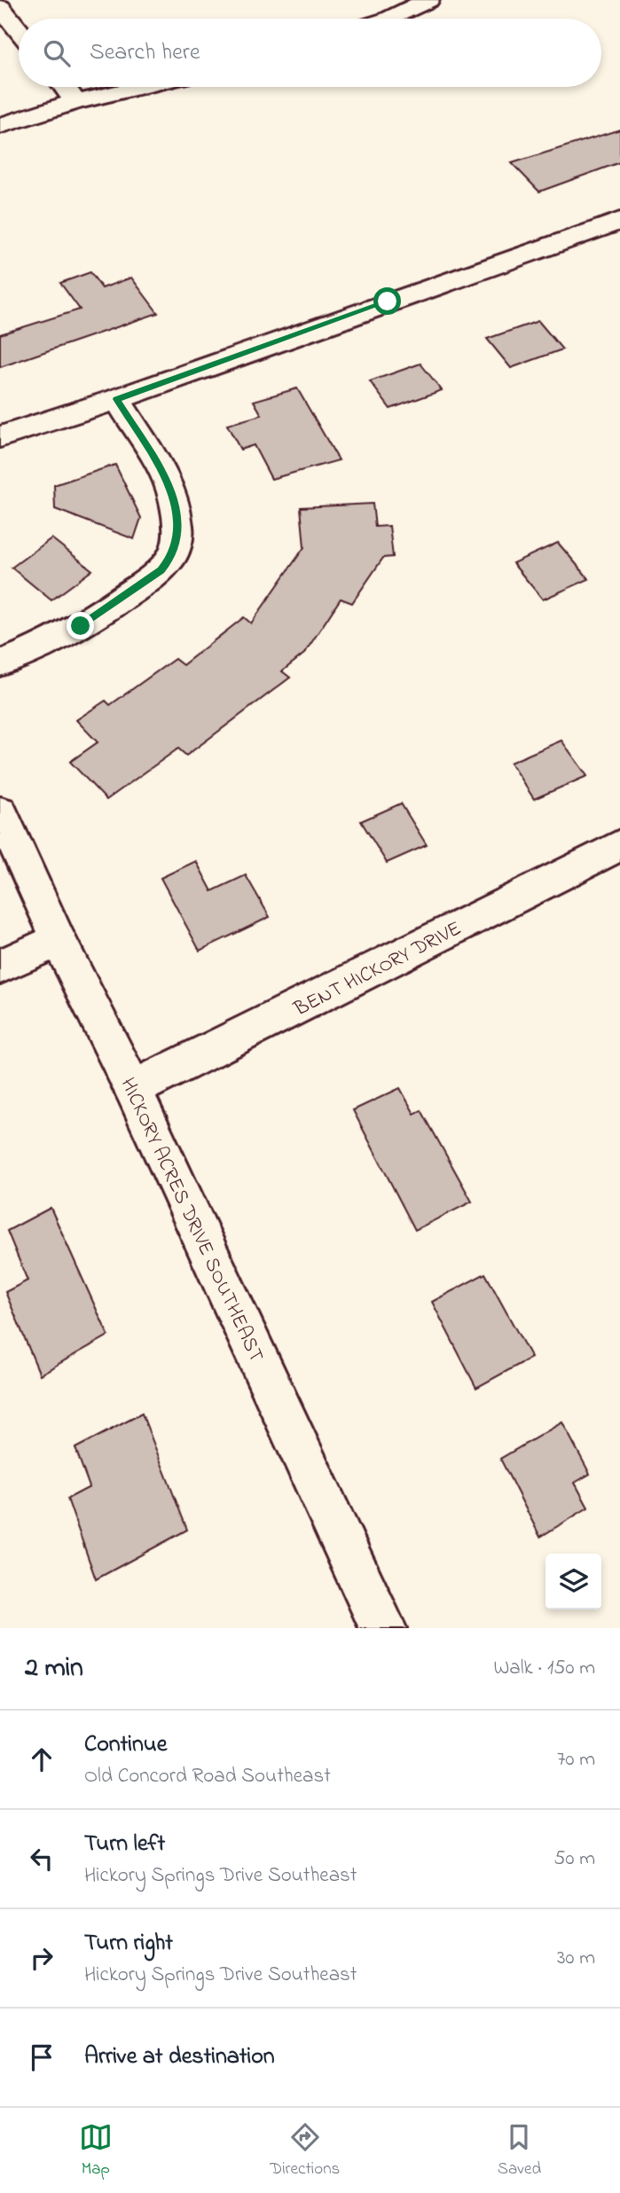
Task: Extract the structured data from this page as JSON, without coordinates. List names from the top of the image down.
{
  "streets": {
    "street": ["BENT HICKORY DRIVE", "HICKORY ACRES DRIVE SOUTHEAST"]
  },
  "crossings": [
    ["BENT HICKORY DRIVE", "HICKORY ACRES DRIVE SOUTHEAST"]
  ],
  "page": {
    "search": "Search here",
    "heading": ["2 min", "Walk · 150 m"],
    "list": [
      ["Continue", "Old Concord Road Southeast", "70 m"],
      ["Turn left", "Hickory Springs Drive Southeast", "50 m"],
      ["Turn right", "Hickory Springs Drive Southeast", "30 m"],
      "Arrive at destination"
    ],
    "nav": ["Map", "Directions", "Saved"]
  }
}
